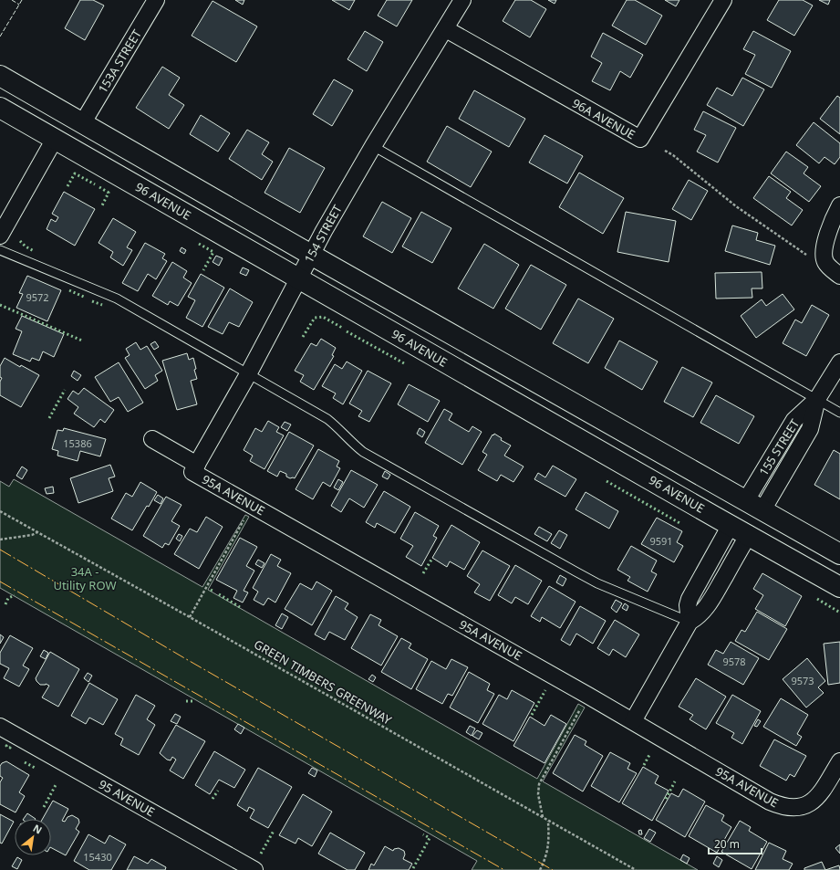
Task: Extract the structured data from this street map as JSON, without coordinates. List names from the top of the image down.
{
  "streets": {
    "main road": ["96 AVENUE"],
    "street": [
      "153A STREET",
      "96A AVENUE",
      "154 STREET",
      "155 STREET",
      "95A AVENUE",
      "95 AVENUE"
    ],
    "path": ["GREEN TIMBERS GREENWAY"]
  },
  "crossings": [
    ["96A AVENUE", "154 STREET"],
    ["96 AVENUE", "154 STREET"],
    ["154 STREET", "95A AVENUE"]
  ],
  "parks": ["34A - Utility ROW"],
  "house_numbers": [
    "9572",
    "15386",
    "9591",
    "9578",
    "9573",
    "15430"
  ],
  "scale_bar": "20 m",
  "north": "top right"
}
